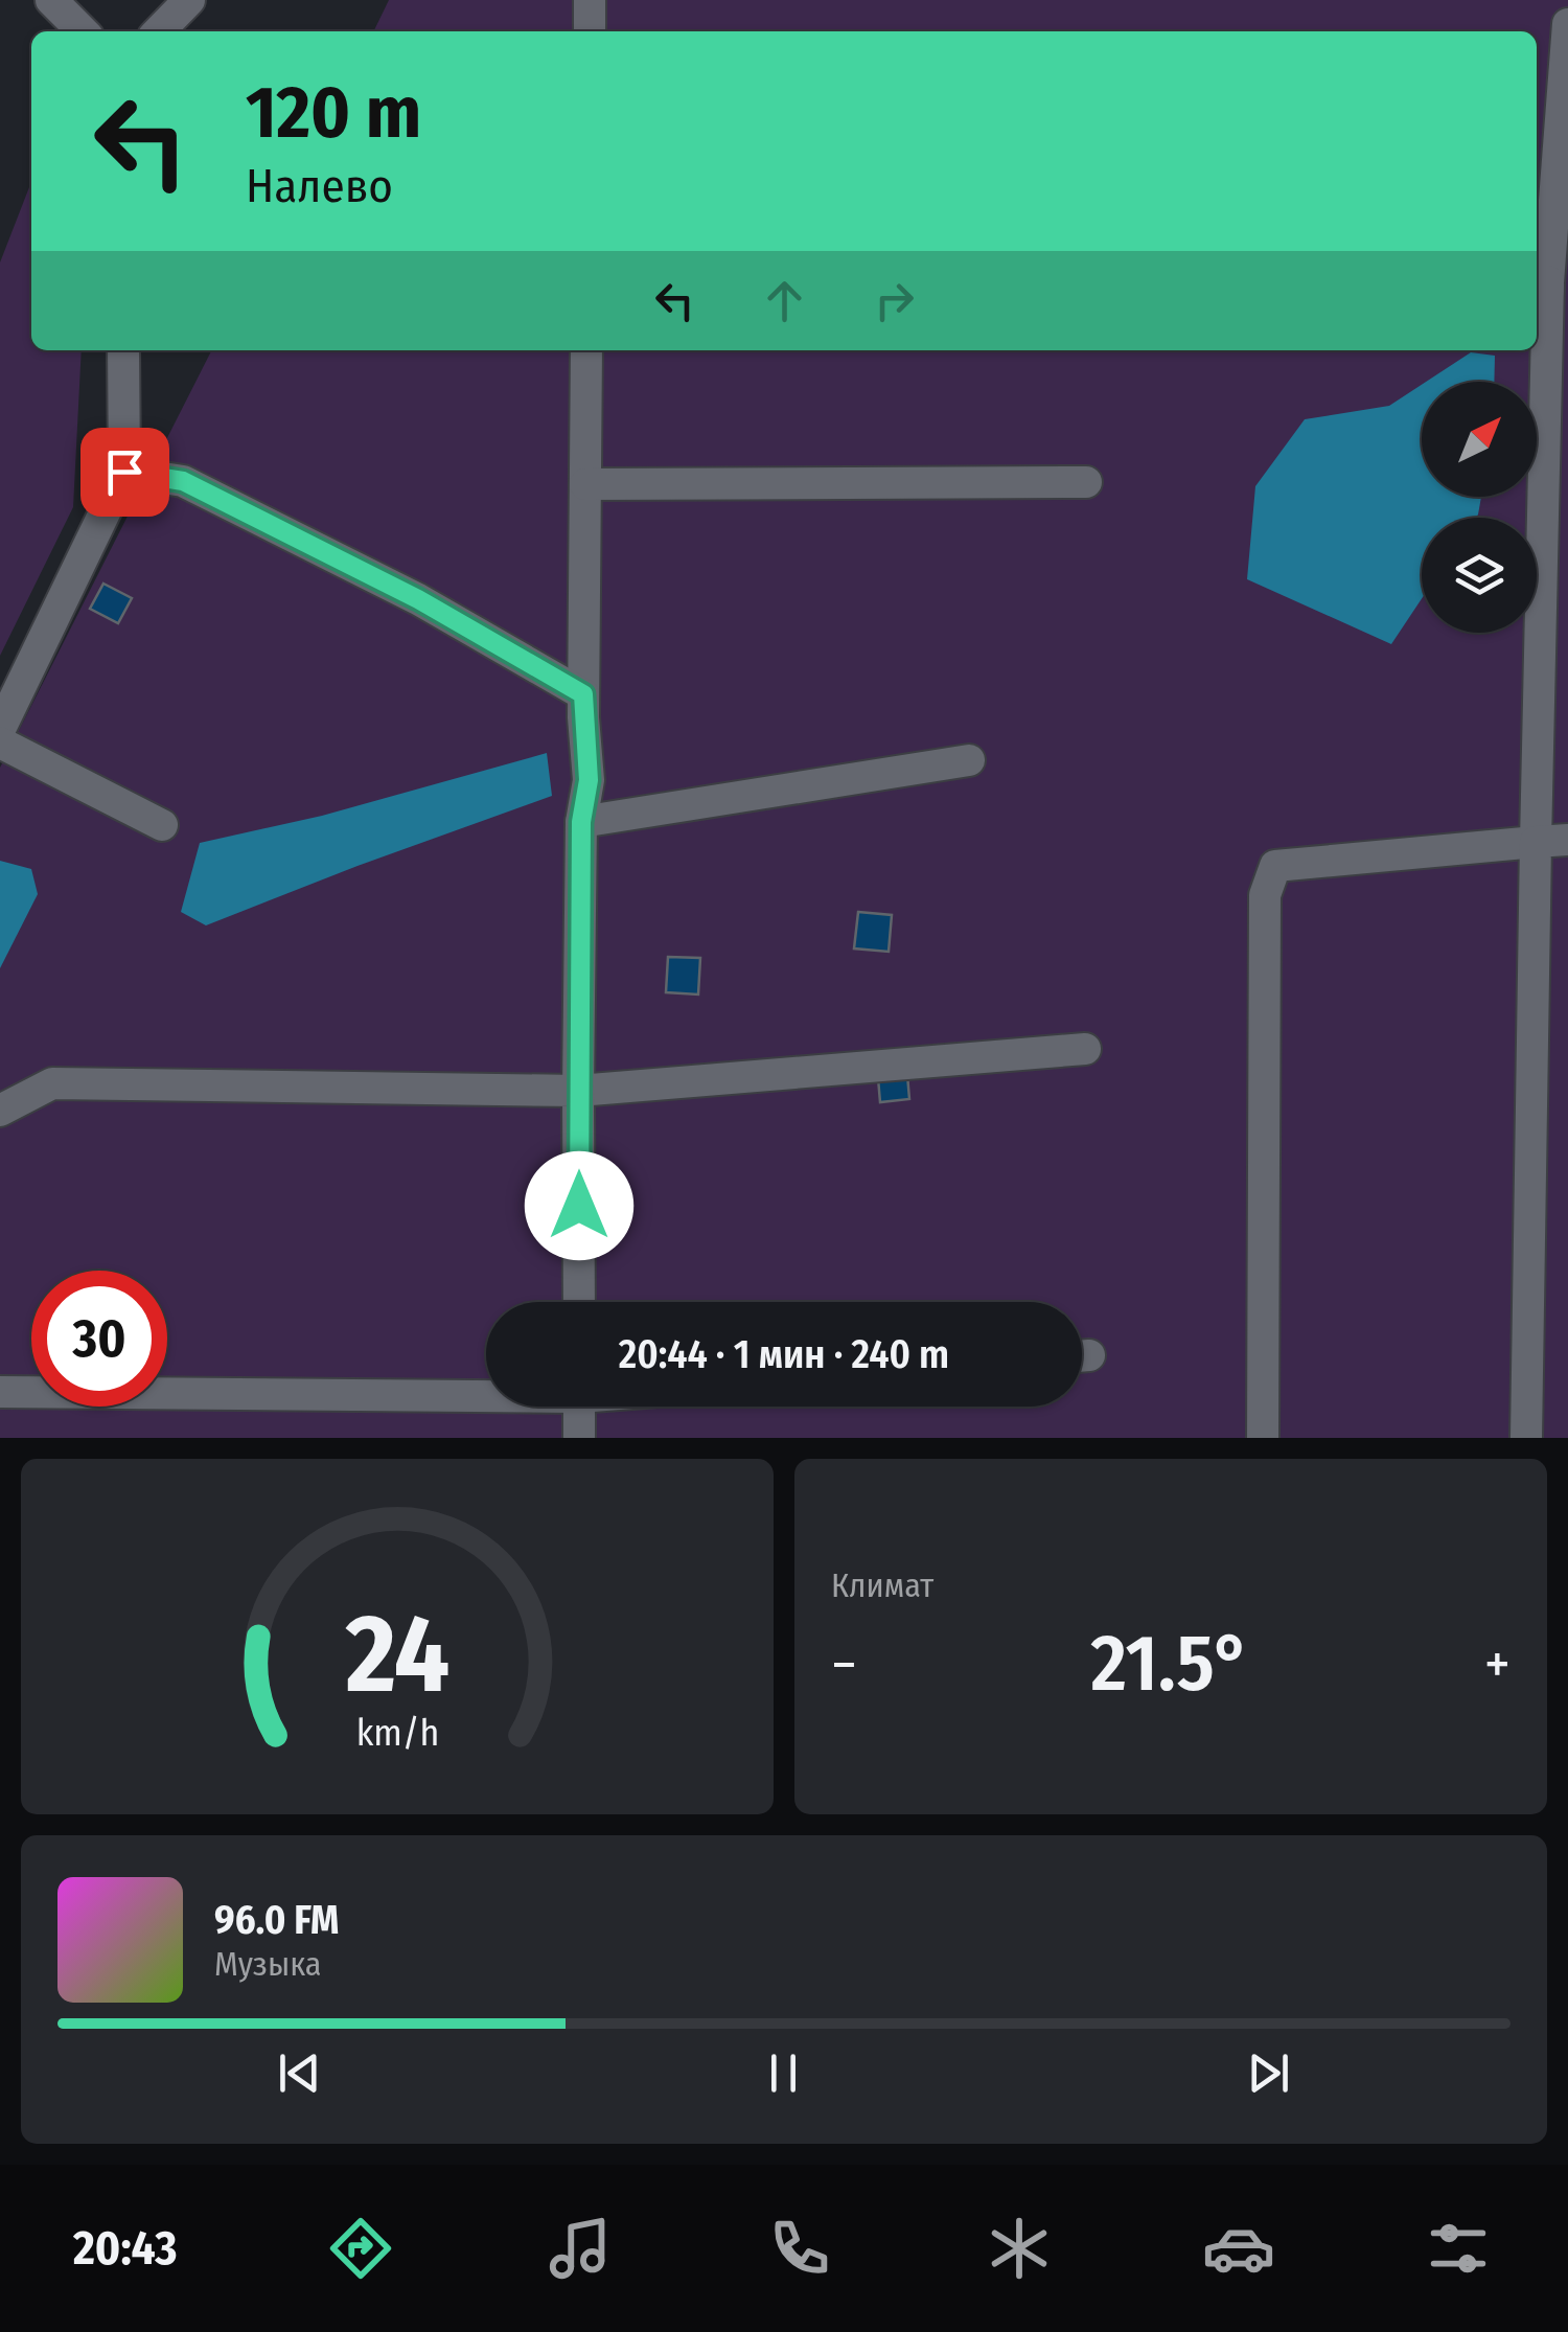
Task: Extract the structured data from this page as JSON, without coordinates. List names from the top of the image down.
{
  "north": "top right",
  "page": {
    "turn": ["120 m", "Налево"],
    "limit": "30",
    "trip": "20:44 · 1 мин · 240 m",
    "tile": "Климат",
    "heat": ["−", "21.5°", "+"],
    "song": ["96.0 FM", "Музыка"],
    "tabs": "20:43",
    "gauge": ["24", "km/h"]
  }
}
